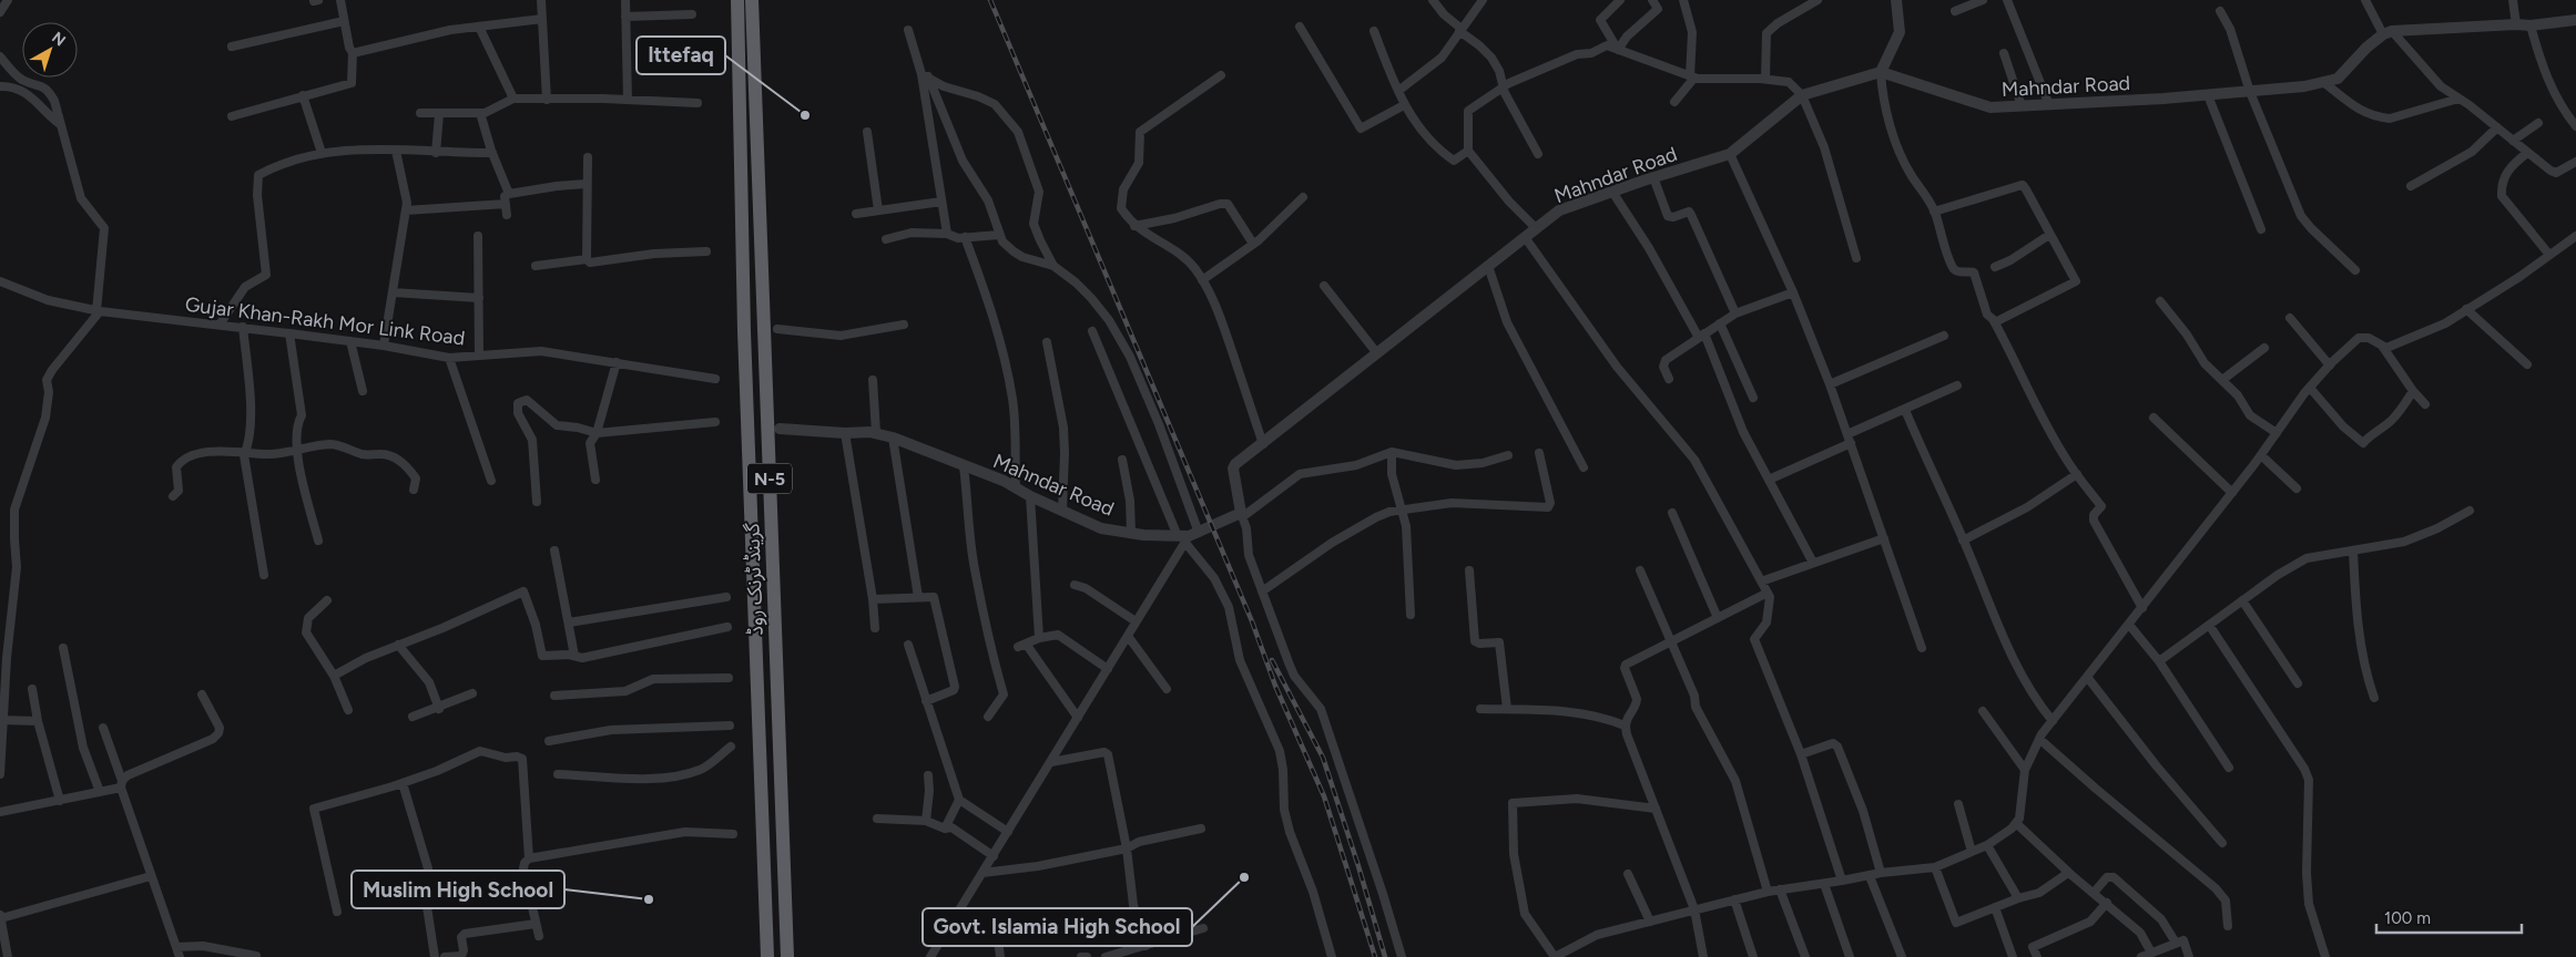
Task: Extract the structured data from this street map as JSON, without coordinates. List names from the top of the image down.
{
  "streets": {
    "highway": ["N-5", "گرینڈ ٹرنک روڈ"],
    "street": ["Mahndar Road", "Gujar Khan-Rakh Mor Link Road"]
  },
  "places": ["Ittefaq", "Govt. Islamia High School", "Muslim High School"],
  "scale_bar": "100 m",
  "north": "top right"
}
